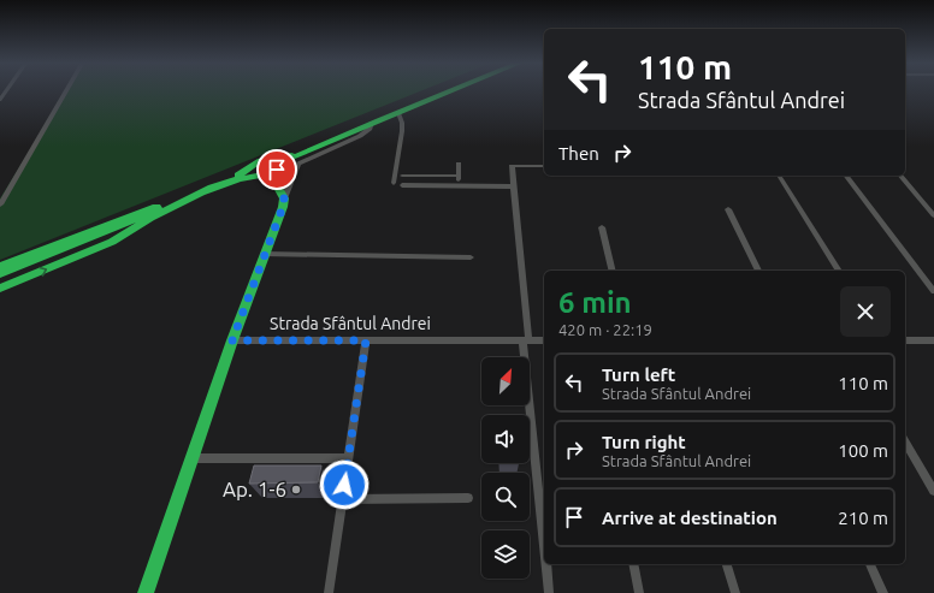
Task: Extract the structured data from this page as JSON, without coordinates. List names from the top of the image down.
{
  "streets": {
    "street": ["Strada Sfântul Andrei"]
  },
  "places": ["Ap. 1-6"],
  "north": "top right",
  "page": {
    "turn": ["110 m", "Strada Sfântul Andrei"],
    "then": "Then",
    "heading": ["6 min", "420 m · 22:19"],
    "list": [
      {
        "name": "Turn left",
        "note": "Strada Sfântul Andrei",
        "value": "110 m"
      },
      {
        "name": "Turn right",
        "note": "Strada Sfântul Andrei",
        "value": "100 m"
      },
      {
        "name": "Arrive at destination",
        "value": "210 m"
      }
    ]
  }
}
